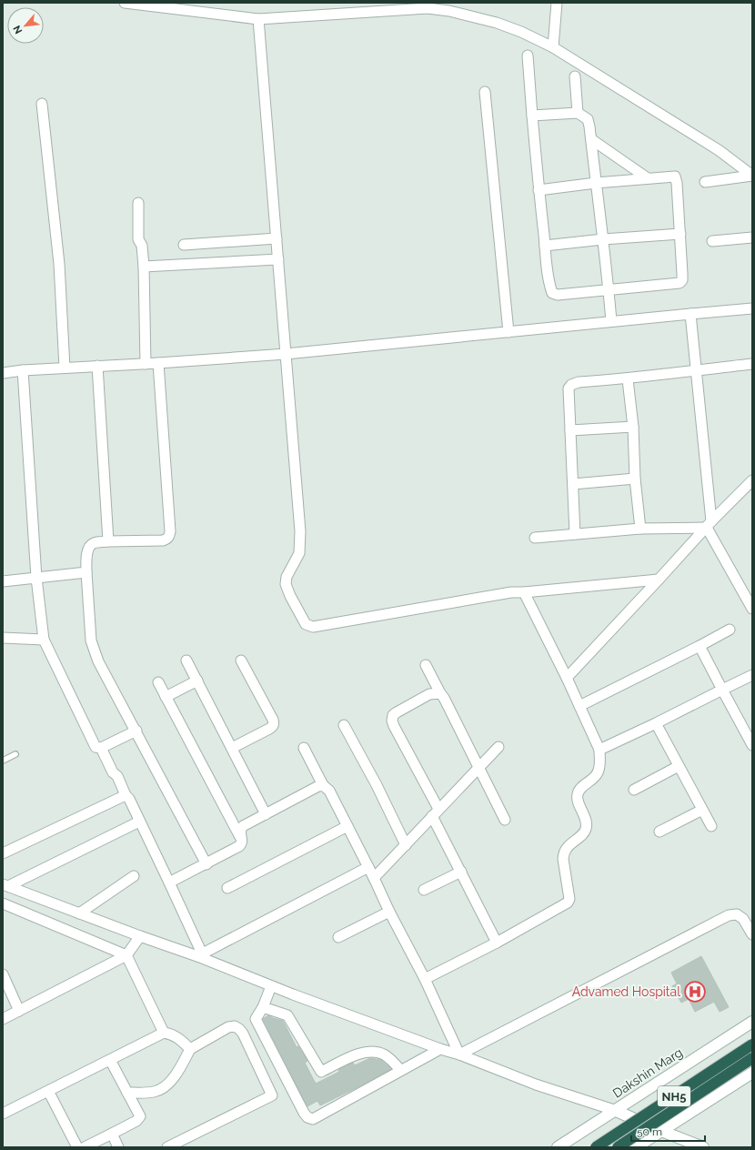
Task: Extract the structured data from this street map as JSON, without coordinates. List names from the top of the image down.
{
  "streets": {
    "highway": ["NH5"],
    "street": ["Dakshin Marg"]
  },
  "places": {
    "hospital": ["Advamed Hospital"]
  },
  "scale_bar": "50 m",
  "north": "bottom left"
}
